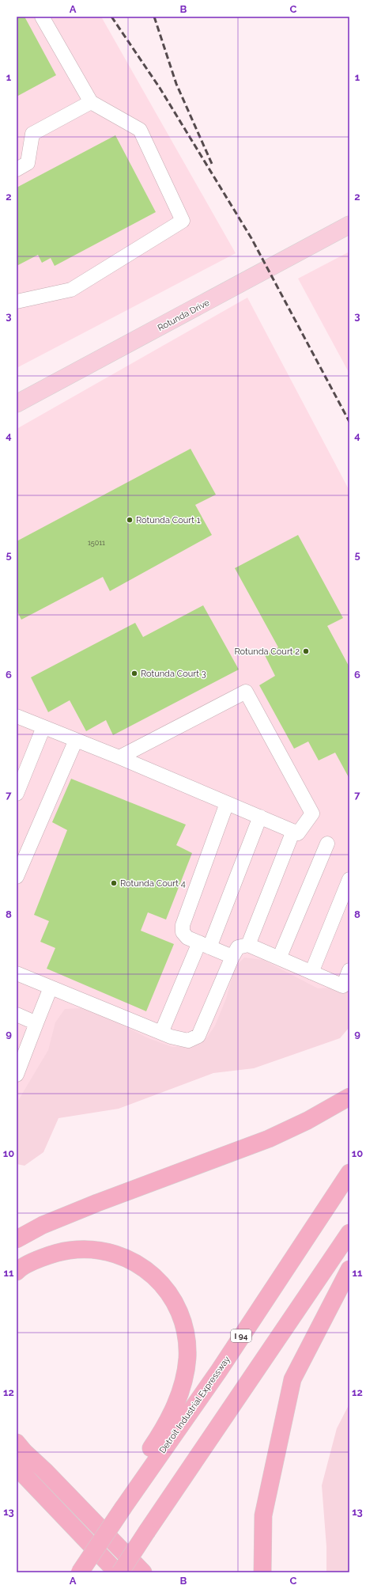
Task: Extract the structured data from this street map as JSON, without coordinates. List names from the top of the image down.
{
  "streets": {
    "highway": ["I 94", "Detroit Industrial Expressway"],
    "main road": ["Rotunda Drive"]
  },
  "places": [
    "Rotunda Court 1",
    "Rotunda Court 2",
    "Rotunda Court 3",
    "Rotunda Court 4"
  ],
  "house_numbers": ["15011"],
  "grid": {
    "columns": ["A", "B", "C"],
    "rows": [
      "1",
      "2",
      "3",
      "4",
      "5",
      "6",
      "7",
      "8",
      "9",
      "10",
      "11",
      "12",
      "13"
    ]
  }
}
